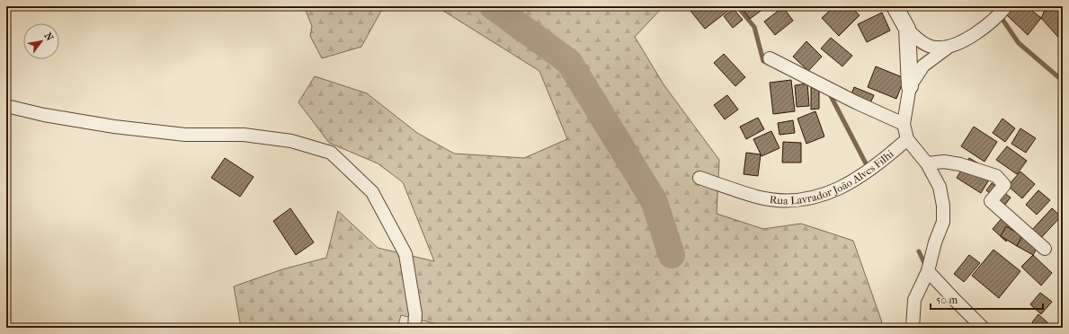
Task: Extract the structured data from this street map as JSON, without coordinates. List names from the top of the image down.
{
  "streets": {
    "street": ["Rua Lavrador João Alves Filhi"]
  },
  "scale_bar": "50 m",
  "north": "top right"
}
